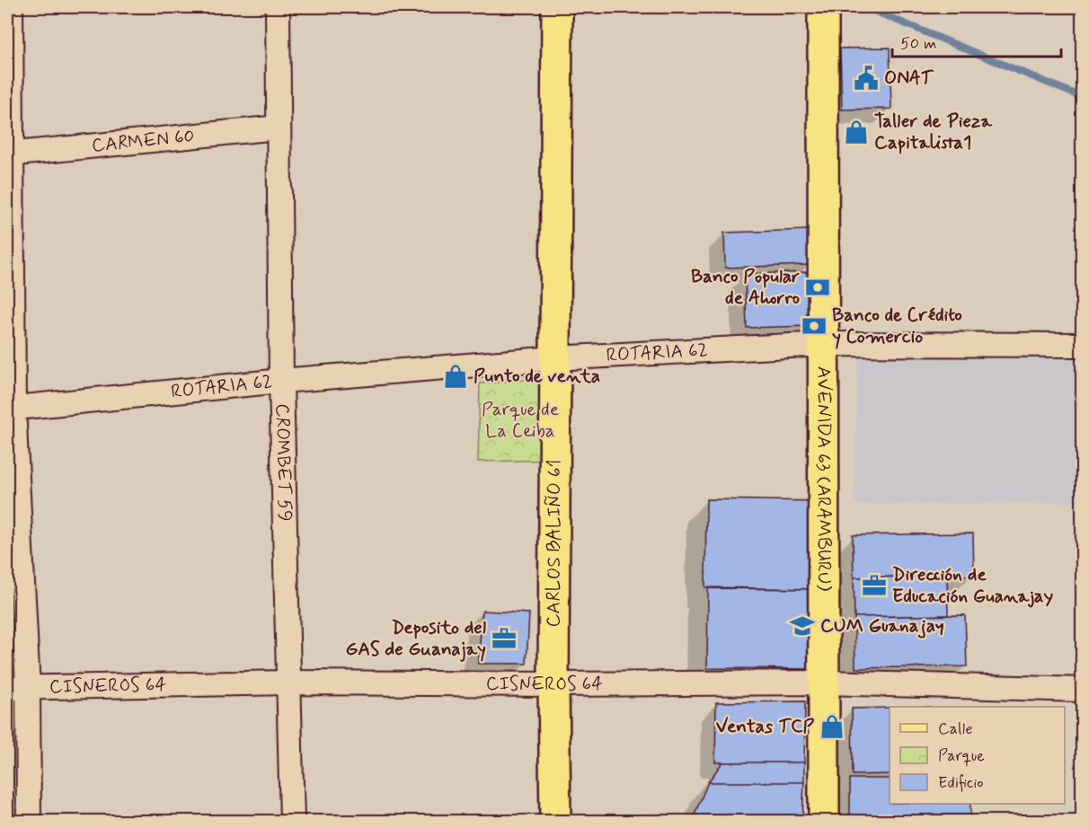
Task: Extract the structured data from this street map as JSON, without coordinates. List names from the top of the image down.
{
  "streets": {
    "main road": ["AVENIDA 63 (ARAMBURU)", "CARLOS BALIÑO 61"],
    "street": [
      "CARMEN 60",
      "ROTARIA 62",
      "CROMBET 59",
      "CISNEROS 64"
    ]
  },
  "crossings": [
    ["CARMEN 60", "CROMBET 59"],
    ["ROTARIA 62", "CROMBET 59"],
    ["ROTARIA 62", "AVENIDA 63 (ARAMBURU)"],
    ["ROTARIA 62", "CARLOS BALIÑO 61"],
    ["CROMBET 59", "CISNEROS 64"],
    ["AVENIDA 63 (ARAMBURU)", "CISNEROS 64"],
    ["CARLOS BALIÑO 61", "CISNEROS 64"]
  ],
  "parks": ["Parque de La Ceiba"],
  "places": {
    "public building": ["ONAT"],
    "shop": ["Taller de Pieza Capitalista1", "Punto de venta", "Ventas TCP"],
    "bank": ["Banco Popular de Ahorro", "Banco de Crédito y Comercio"],
    "office": ["Dirección de Educación Guanajay", "Deposito del GAS de Guanajay"],
    "school or university": ["CUM Guanajay"]
  },
  "legend": ["Calle", "Parque", "Edificio"],
  "scale_bar": "50 m"
}
